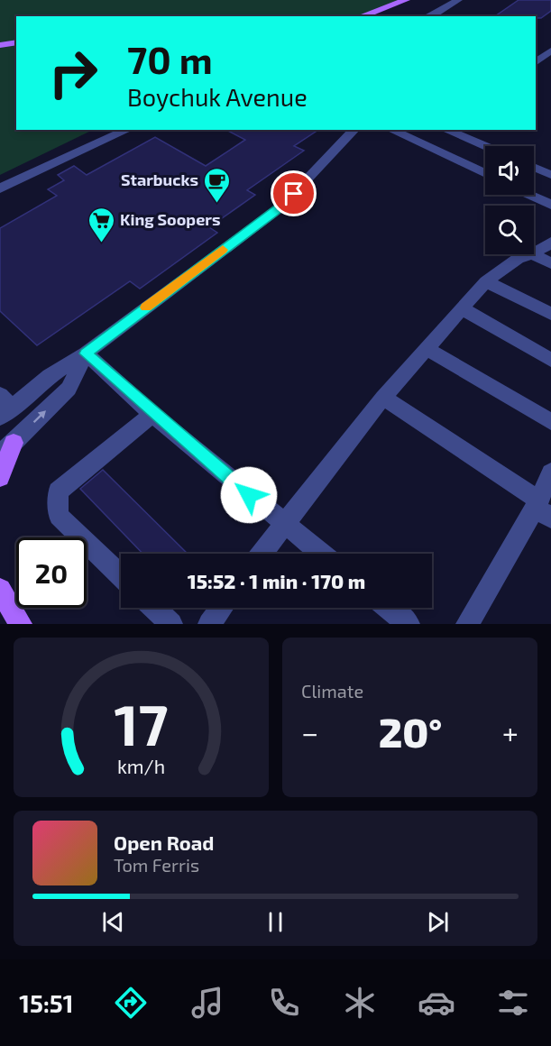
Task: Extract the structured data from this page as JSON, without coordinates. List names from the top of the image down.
{
  "places": {
    "cafe": ["Starbucks"],
    "supermarket": ["King Soopers"]
  },
  "page": {
    "turn": ["70 m", "Boychuk Avenue"],
    "limit": "20",
    "trip": "15:52 · 1 min · 170 m",
    "tile": "Climate",
    "heat": ["−", "20°", "+"],
    "song": ["Open Road", "Tom Ferris"],
    "tabs": "15:51",
    "gauge": ["17", "km/h"]
  }
}
